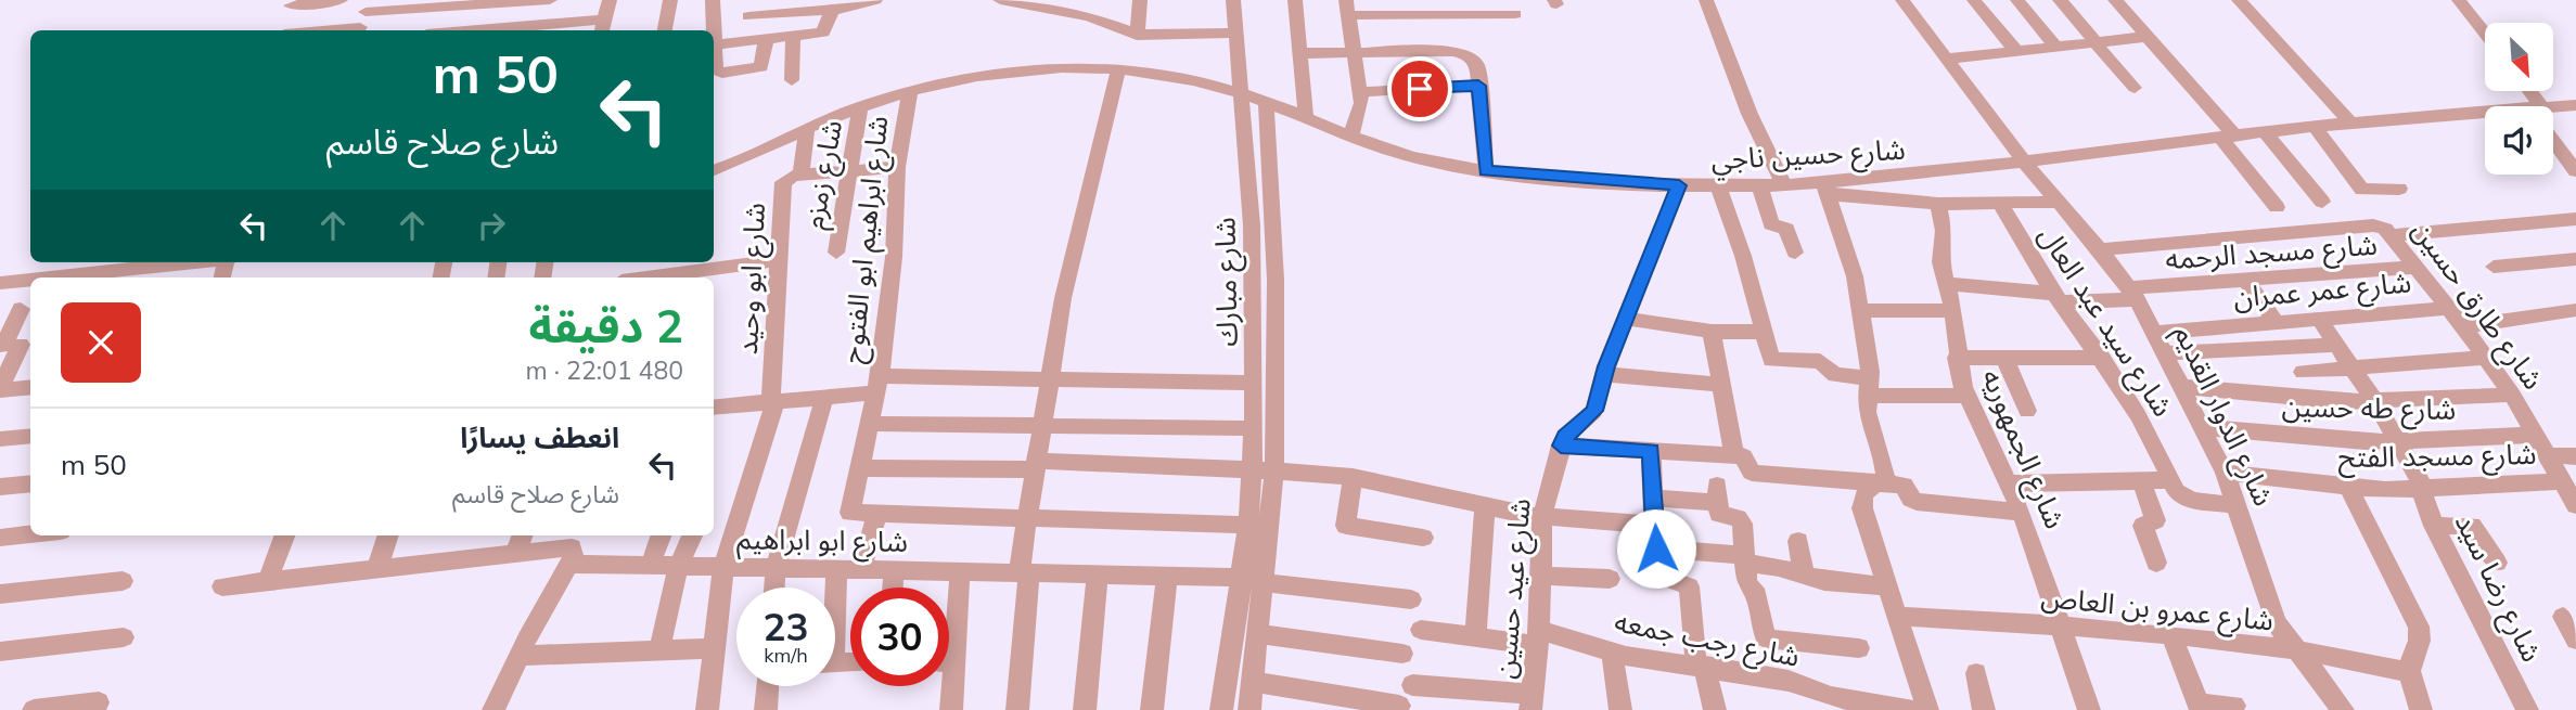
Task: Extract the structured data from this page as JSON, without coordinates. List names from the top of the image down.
{
  "streets": {
    "street": [
      "شارع حسين ناجي",
      "شارع زمزم",
      "شارع ابراهيم ابو الفتوح",
      "شارع مسجد الرحمه",
      "شارع ابو وحيد",
      "شارع مبارك",
      "شارع عمر عمران",
      "شارع طارق حسين",
      "شارع سيد عبد العال",
      "شارع طه حسين",
      "شارع الدوار القديم",
      "شارع الجمهوريه",
      "شارع مسجد الفتح",
      "شارع ابو ابراهيم",
      "شارع رضا سيد",
      "شارع عيد حسين",
      "شارع عمرو بن العاص",
      "شارع رجب جمعه"
    ]
  },
  "crossings": [
    ["شارع حسين ناجي", "شارع زمزم"],
    ["شارع حسين ناجي", "شارع ابراهيم ابو الفتوح"],
    ["شارع حسين ناجي", "شارع مبارك"],
    ["شارع حسين ناجي", "شارع الدوار القديم"],
    ["شارع زمزم", "شارع ابو وحيد"],
    ["شارع ابراهيم ابو الفتوح", "شارع ابو وحيد"],
    ["شارع مسجد الرحمه", "شارع طارق حسين"],
    ["شارع مسجد الرحمه", "شارع سيد عبد العال"],
    ["شارع مسجد الرحمه", "شارع الدوار القديم"],
    ["شارع مسجد الرحمه", "شارع الجمهوريه"],
    ["شارع ابو وحيد", "شارع ابو ابراهيم"],
    ["شارع عمر عمران", "شارع طارق حسين"],
    ["شارع عمر عمران", "شارع الدوار القديم"],
    ["شارع عمر عمران", "شارع رضا سيد"],
    ["شارع طارق حسين", "شارع طه حسين"],
    ["شارع طارق حسين", "شارع الدوار القديم"],
    ["شارع طارق حسين", "شارع مسجد الفتح"],
    ["شارع سيد عبد العال", "شارع الدوار القديم"],
    ["شارع طه حسين", "شارع الدوار القديم"],
    ["شارع طه حسين", "شارع رضا سيد"],
    ["شارع الدوار القديم", "شارع مسجد الفتح"],
    ["شارع الدوار القديم", "شارع عمرو بن العاص"],
    ["شارع الجمهوريه", "شارع عمرو بن العاص"],
    ["شارع مسجد الفتح", "شارع رضا سيد"],
    ["شارع عيد حسين", "شارع رجب جمعه"]
  ],
  "north": "bottom right",
  "page": {
    "turn": ["50 m", "شارع صلاح قاسم"],
    "heading": ["2 دقيقة", "480 m · 22:01"],
    "list": [
      {
        "name": "انعطف يسارًا",
        "note": "شارع صلاح قاسم",
        "value": "50 m"
      }
    ],
    "speed": "23 km/h",
    "limit": "30"
  }
}
